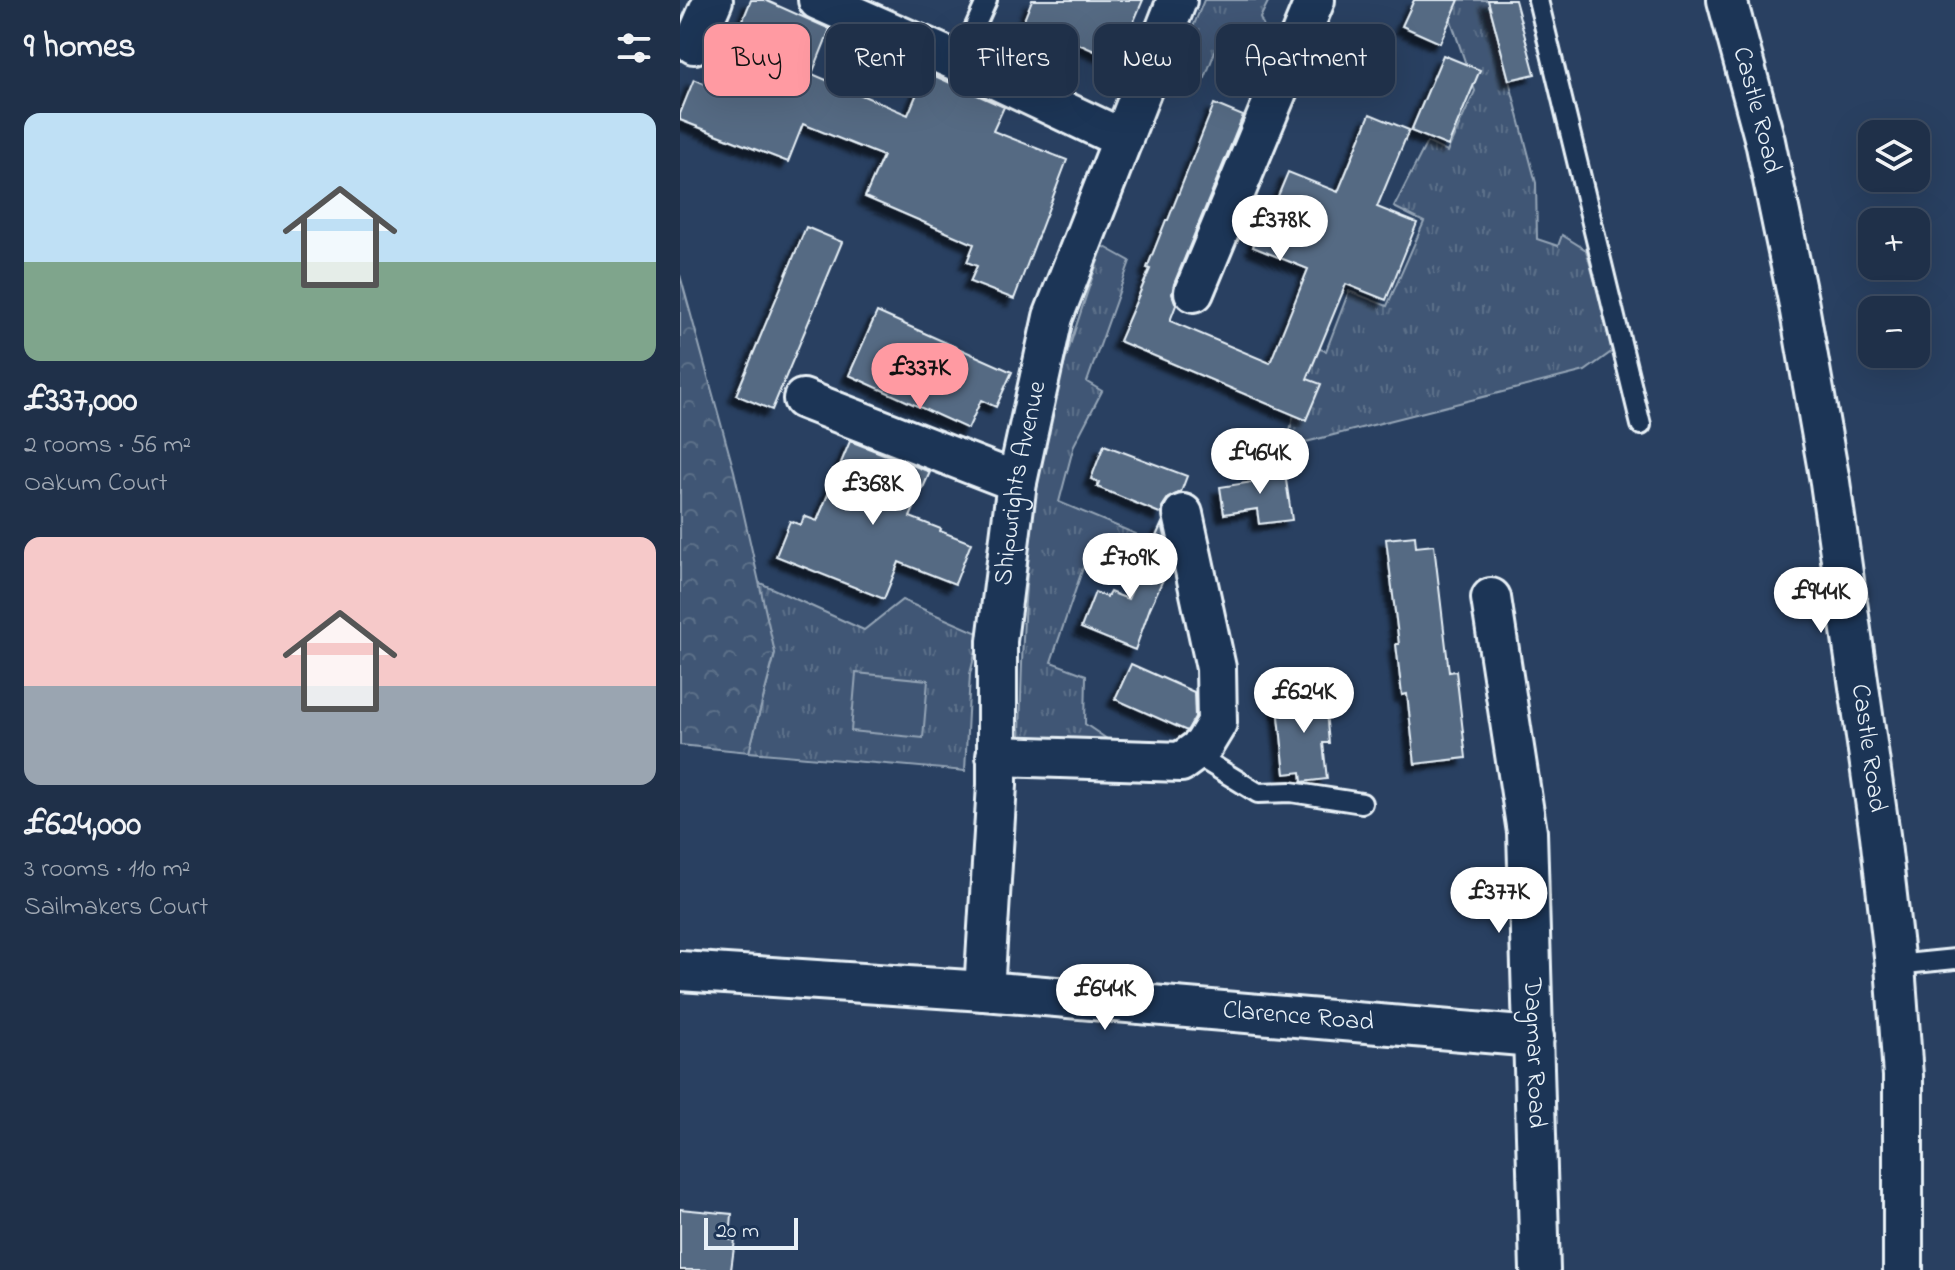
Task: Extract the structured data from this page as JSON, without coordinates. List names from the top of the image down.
{
  "streets": {
    "street": [
      "Castle Road",
      "Shipwrights Avenue",
      "Clarence Road",
      "Dagmar Road"
    ]
  },
  "crossings": [
    ["Shipwrights Avenue", "Clarence Road"],
    ["Clarence Road", "Dagmar Road"]
  ],
  "scale_bar": "20 m",
  "page": {
    "heading": "9 homes",
    "chip": [
      "Buy",
      "Rent",
      "Filters",
      "New",
      "Apartment"
    ],
    "list": [
      {
        "name": "£337,000",
        "note": "2 rooms · 56 m² · Oakum Court"
      },
      {
        "name": "£624,000",
        "note": "3 rooms · 110 m² · Sailmakers Court"
      }
    ],
    "map_buttons": ["+", "−"],
    "price": [
      "£378K",
      "£337K",
      "£464K",
      "£368K",
      "£709K",
      "£944K",
      "£624K",
      "£377K",
      "£644K"
    ],
    "scale": "20 m"
  }
}
